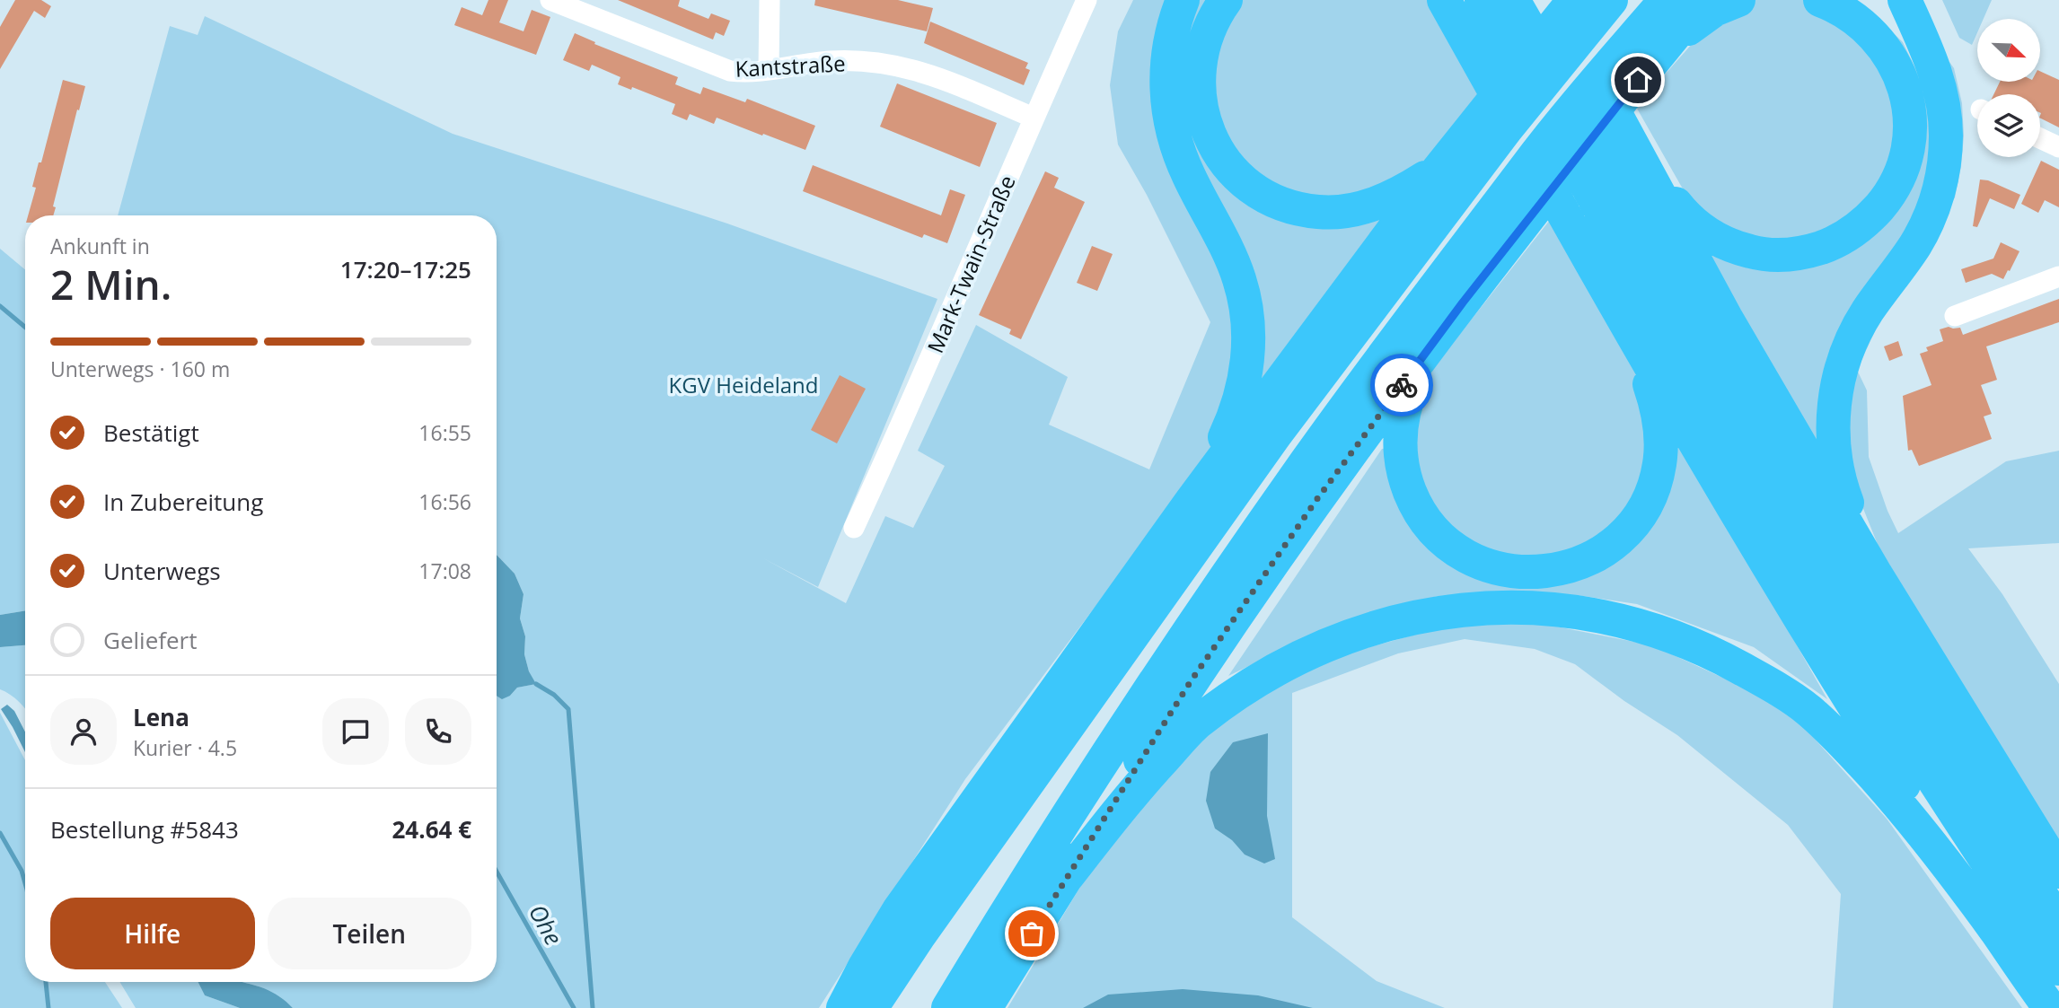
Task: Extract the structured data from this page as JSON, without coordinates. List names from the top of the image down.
{
  "streets": {
    "street": ["Kantstraße", "Mark-Twain-Straße"]
  },
  "crossings": [
    ["Kantstraße", "Mark-Twain-Straße"]
  ],
  "water": ["Ohe"],
  "parks": ["KGV Heideland"],
  "north": "bottom right",
  "page": {
    "heading": ["2 Min.", "Ankunft in", "17:20–17:25"],
    "panel": [
      "Lena",
      "Kurier · 4.5",
      "Bestellung #5843",
      "24.64 €"
    ],
    "bar": "Unterwegs · 160 m",
    "list": [
      ["Bestätigt", "16:55"],
      ["In Zubereitung", "16:56"],
      ["Unterwegs", "17:08"],
      "Geliefert"
    ],
    "buttons": ["Hilfe", "Teilen"]
  }
}
